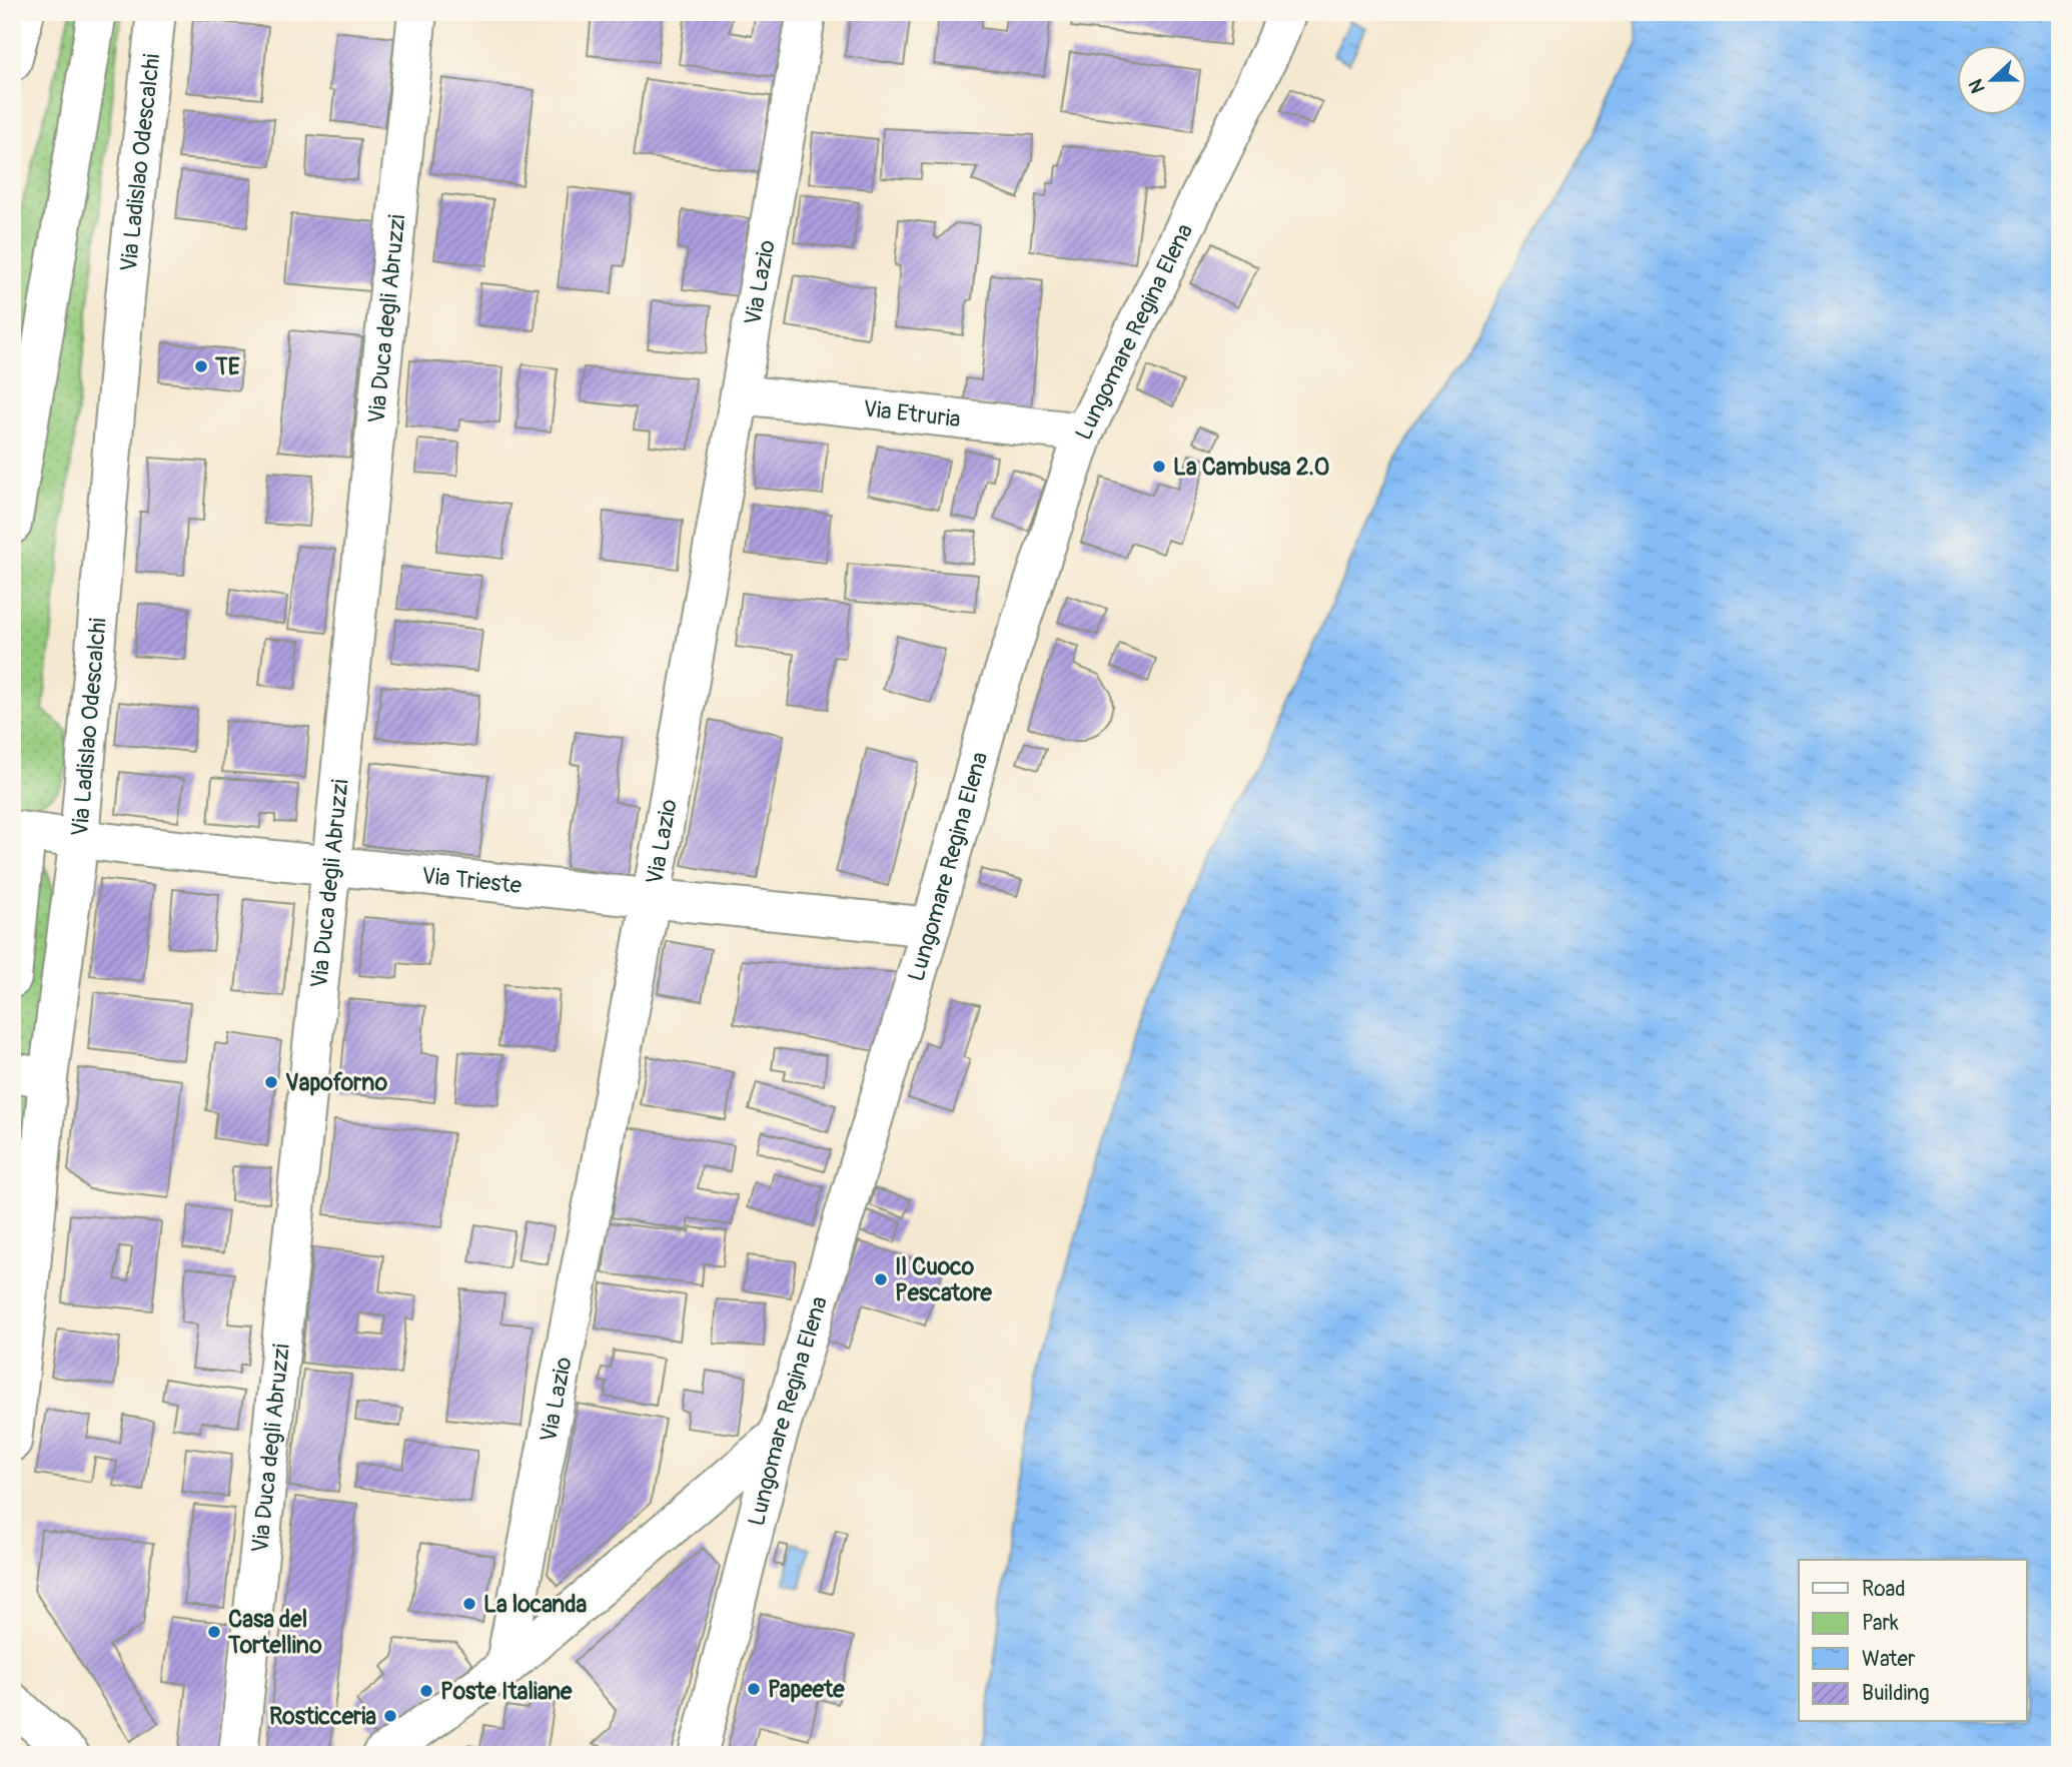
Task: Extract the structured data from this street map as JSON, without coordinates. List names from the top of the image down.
{
  "streets": {
    "street": [
      "Via Ladislao Odescalchi",
      "Via Lazio",
      "Via Duca degli Abruzzi",
      "Lungomare Regina Elena",
      "Via Etruria",
      "Via Trieste"
    ]
  },
  "crossings": [
    ["Via Ladislao Odescalchi", "Via Trieste"],
    ["Via Lazio", "Via Etruria"],
    ["Via Lazio", "Via Trieste"],
    ["Via Duca degli Abruzzi", "Via Trieste"],
    ["Lungomare Regina Elena", "Via Etruria"],
    ["Lungomare Regina Elena", "Via Trieste"]
  ],
  "places": [
    "TE",
    "La Cambusa 2.0",
    "Vapoforno",
    "Il Cuoco Pescatore",
    "La locanda",
    "Casa del Tortellino",
    "Papeete",
    "Poste Italiane",
    "Rosticceria"
  ],
  "legend": [
    "Road",
    "Park",
    "Water",
    "Building"
  ],
  "north": "left"
}
